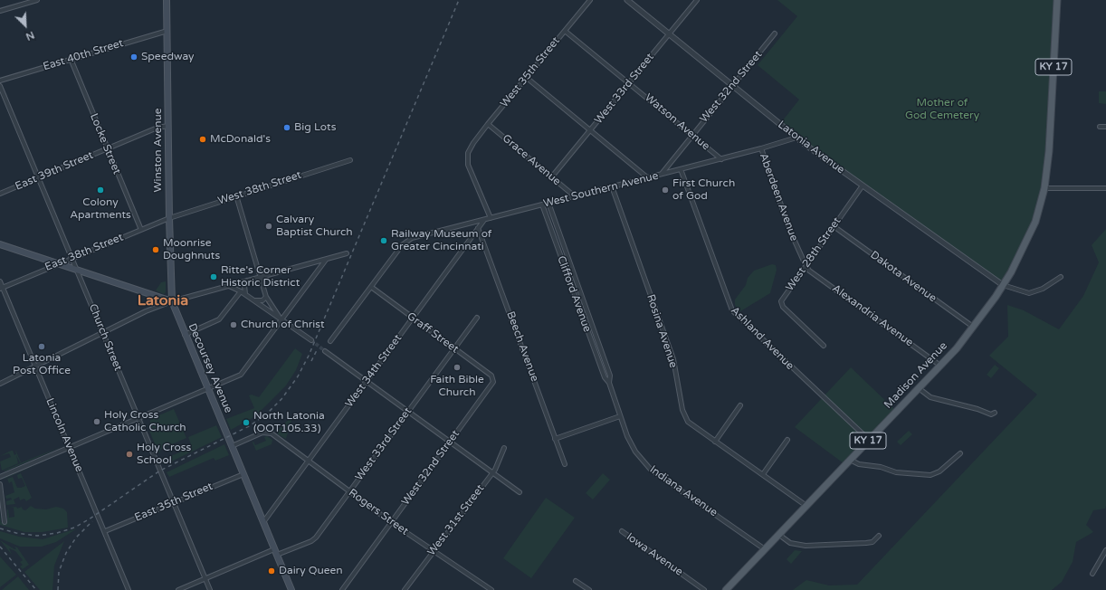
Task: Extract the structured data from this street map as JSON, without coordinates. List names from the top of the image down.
{
  "streets": {
    "main road": [
      "KY 17",
      "Winston Avenue",
      "Decoursey Avenue",
      "Madison Avenue"
    ],
    "street": [
      "East 40th Street",
      "West 35th Street",
      "West 32nd Street",
      "West 33rd Street",
      "Watson Avenue",
      "Locke Street",
      "Latonia Avenue",
      "Grace Avenue",
      "East 39th Street",
      "West 38th Street",
      "West Southern Avenue",
      "Aberdeen Avenue",
      "East 38th Street",
      "West 28th Street",
      "Dakota Avenue",
      "Clifford Avenue",
      "Alexandria Avenue",
      "Rosina Avenue",
      "Graff Street",
      "Church Street",
      "Ashland Avenue",
      "Beech Avenue",
      "West 34th Street",
      "Lincoln Avenue",
      "Indiana Avenue",
      "East 35th Street",
      "Rogers Street",
      "West 31st Street",
      "Iowa Avenue"
    ]
  },
  "crossings": [
    ["East 40th Street", "Locke Street"],
    ["East 40th Street", "Winston Avenue"],
    ["West 35th Street", "Watson Avenue"],
    ["West 35th Street", "Grace Avenue"],
    ["West 35th Street", "West Southern Avenue"],
    ["West 32nd Street", "Watson Avenue"],
    ["West 32nd Street", "Latonia Avenue"],
    ["West 32nd Street", "West Southern Avenue"],
    ["West 32nd Street", "Graff Street"],
    ["West 32nd Street", "Rogers Street"],
    ["West 33rd Street", "Watson Avenue"],
    ["West 33rd Street", "Latonia Avenue"],
    ["West 33rd Street", "Grace Avenue"],
    ["West 33rd Street", "Graff Street"],
    ["West 33rd Street", "Church Street"],
    ["West 33rd Street", "Decoursey Avenue"],
    ["West 33rd Street", "Rogers Street"],
    ["Watson Avenue", "West Southern Avenue"],
    ["Locke Street", "East 39th Street"],
    ["Locke Street", "East 38th Street"],
    ["Latonia Avenue", "West Southern Avenue"],
    ["Latonia Avenue", "West 28th Street"],
    ["Latonia Avenue", "Madison Avenue"],
    ["Winston Avenue", "East 39th Street"],
    ["Winston Avenue", "West 38th Street"],
    ["Winston Avenue", "East 38th Street"],
    ["Winston Avenue", "Decoursey Avenue"],
    ["Grace Avenue", "West Southern Avenue"],
    ["East 39th Street", "Church Street"],
    ["West 38th Street", "East 38th Street"],
    ["West Southern Avenue", "Aberdeen Avenue"],
    ["West Southern Avenue", "Clifford Avenue"],
    ["West Southern Avenue", "Rosina Avenue"],
    ["West Southern Avenue", "Graff Street"],
    ["West Southern Avenue", "Ashland Avenue"],
    ["West Southern Avenue", "West 34th Street"],
    ["Aberdeen Avenue", "West 28th Street"],
    ["Aberdeen Avenue", "Alexandria Avenue"],
    ["East 38th Street", "Church Street"],
    ["East 38th Street", "Lincoln Avenue"],
    ["West 28th Street", "Dakota Avenue"],
    ["West 28th Street", "Alexandria Avenue"],
    ["Dakota Avenue", "Madison Avenue"],
    ["Clifford Avenue", "Indiana Avenue"],
    ["Alexandria Avenue", "Madison Avenue"],
    ["Rosina Avenue", "Madison Avenue"],
    ["Graff Street", "West 34th Street"],
    ["Church Street", "East 35th Street"],
    ["Ashland Avenue", "Madison Avenue"],
    ["Beech Avenue", "West 34th Street"],
    ["Decoursey Avenue", "West 34th Street"],
    ["Decoursey Avenue", "East 35th Street"],
    ["Decoursey Avenue", "Rogers Street"],
    ["West 34th Street", "Rogers Street"],
    ["Madison Avenue", "Indiana Avenue"],
    ["Lincoln Avenue", "East 35th Street"],
    ["Rogers Street", "West 31st Street"]
  ],
  "districts": ["Latonia"],
  "parks": ["Mother of God Cemetery"],
  "places": [
    "Speedway",
    "Big Lots",
    "McDonald's",
    "Colony Apartments",
    "First Church of God",
    "Calvary Baptist Church",
    "Railway Museum of Greater Cincinnati",
    "Moonrise Doughnuts",
    "Ritte's Corner Historic District",
    "Church of Christ",
    "Latonia Post Office",
    "Faith Bible Church",
    "Holy Cross Catholic Church",
    "North Latonia (OOT105.33)",
    "Holy Cross School",
    "Dairy Queen"
  ],
  "north": "bottom right"
}
